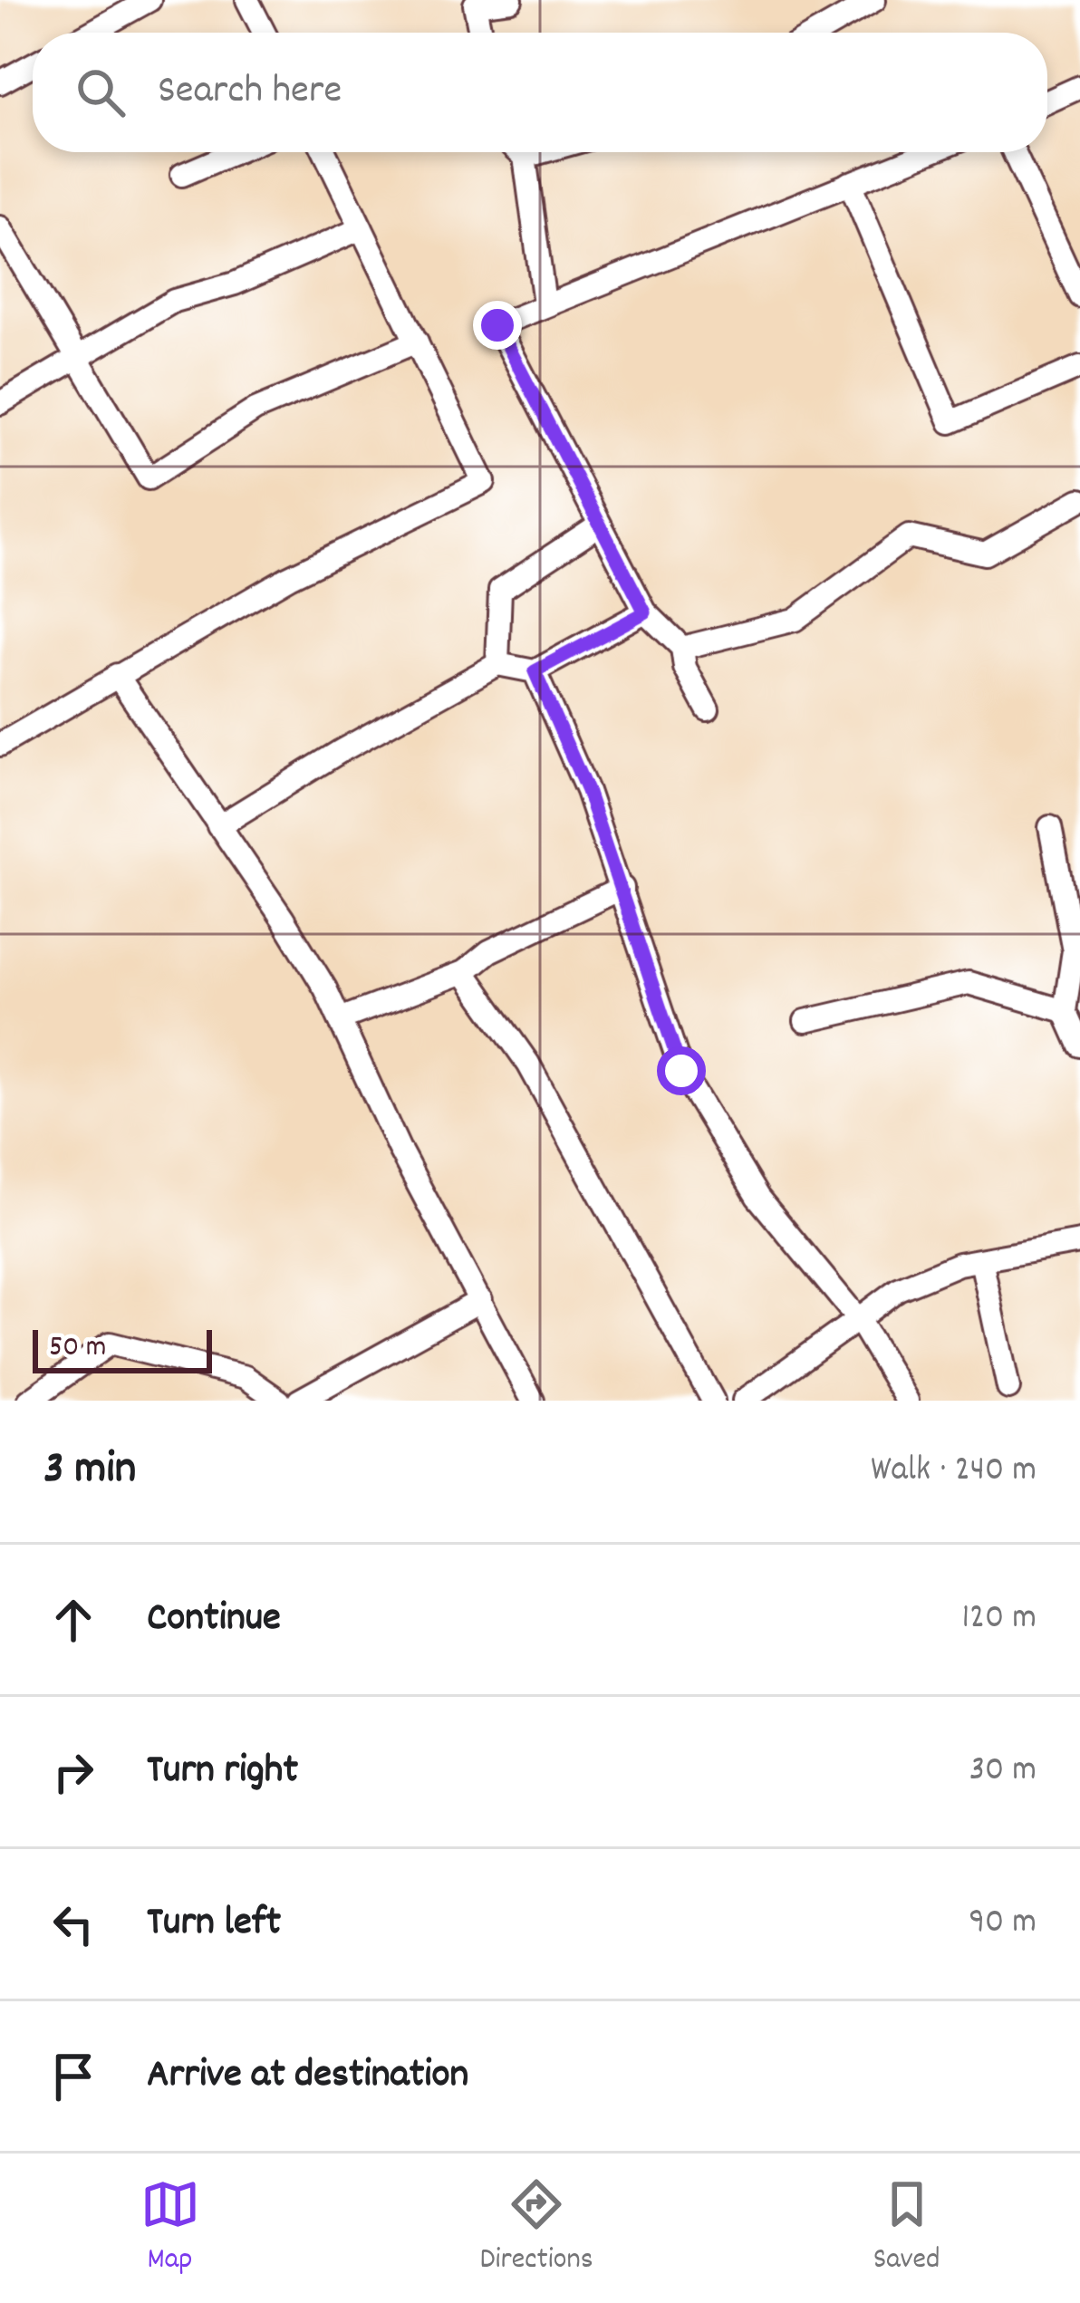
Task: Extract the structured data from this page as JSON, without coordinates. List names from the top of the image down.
{
  "scale_bar": "50 m",
  "page": {
    "search": "Search here",
    "scale": "50 m",
    "heading": ["3 min", "Walk · 240 m"],
    "list": [
      ["Continue", "120 m"],
      ["Turn right", "30 m"],
      ["Turn left", "90 m"],
      "Arrive at destination"
    ],
    "nav": ["Map", "Directions", "Saved"]
  }
}
